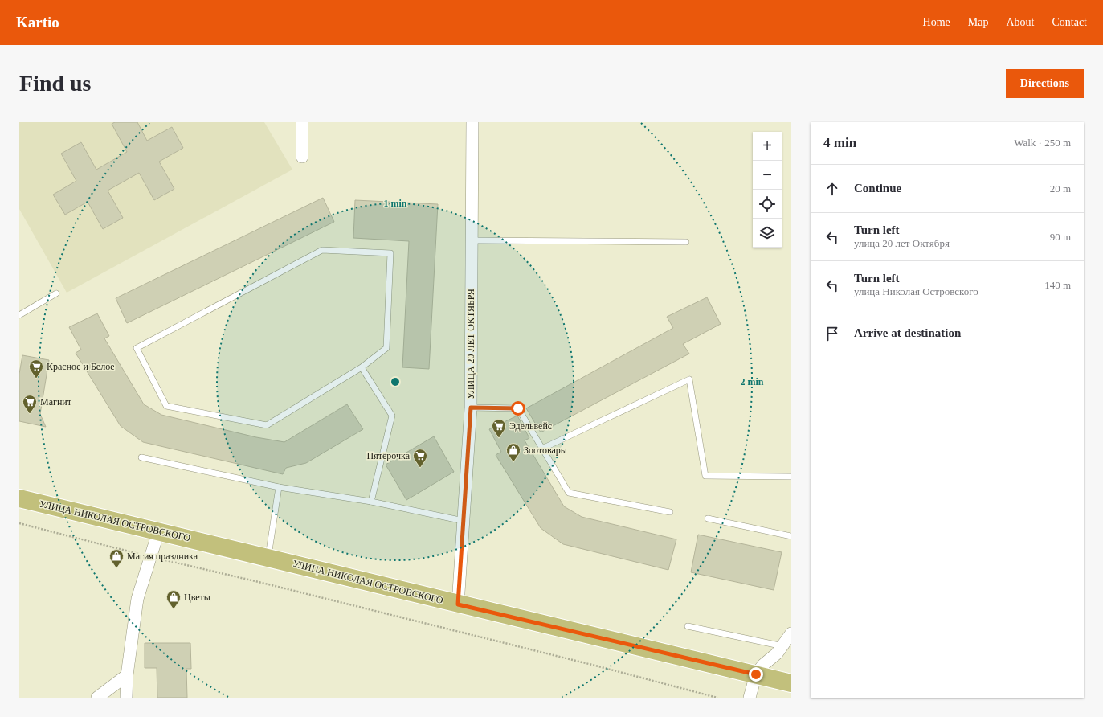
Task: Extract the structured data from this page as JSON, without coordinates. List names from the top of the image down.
{
  "streets": {
    "main road": ["УЛИЦА НИКОЛАЯ ОСТРОВСКОГО"],
    "street": ["УЛИЦА 20 ЛЕТ ОКТЯБРЯ"]
  },
  "crossings": [
    ["УЛИЦА 20 ЛЕТ ОКТЯБРЯ", "УЛИЦА НИКОЛАЯ ОСТРОВСКОГО"]
  ],
  "places": {
    "supermarket": [
      "Красное и Белое",
      "Магнит",
      "Эдельвейс",
      "Пятёрочка"
    ],
    "shop": ["Зоотовары", "Магия праздника", "Цветы"]
  },
  "page": {
    "header": "Kartio",
    "nav": [
      "Home",
      "Map",
      "About",
      "Contact"
    ],
    "buttons": "Directions",
    "title": "Find us",
    "heading": ["4 min", "Walk · 250 m"],
    "map_buttons": ["+", "−"],
    "list": [
      ["Continue", "20 m"],
      ["Turn left", "улица 20 лет Октября", "90 m"],
      ["Turn left", "улица Николая Островского", "140 m"],
      "Arrive at destination"
    ]
  },
  "rings": ["1 min", "2 min"]
}
